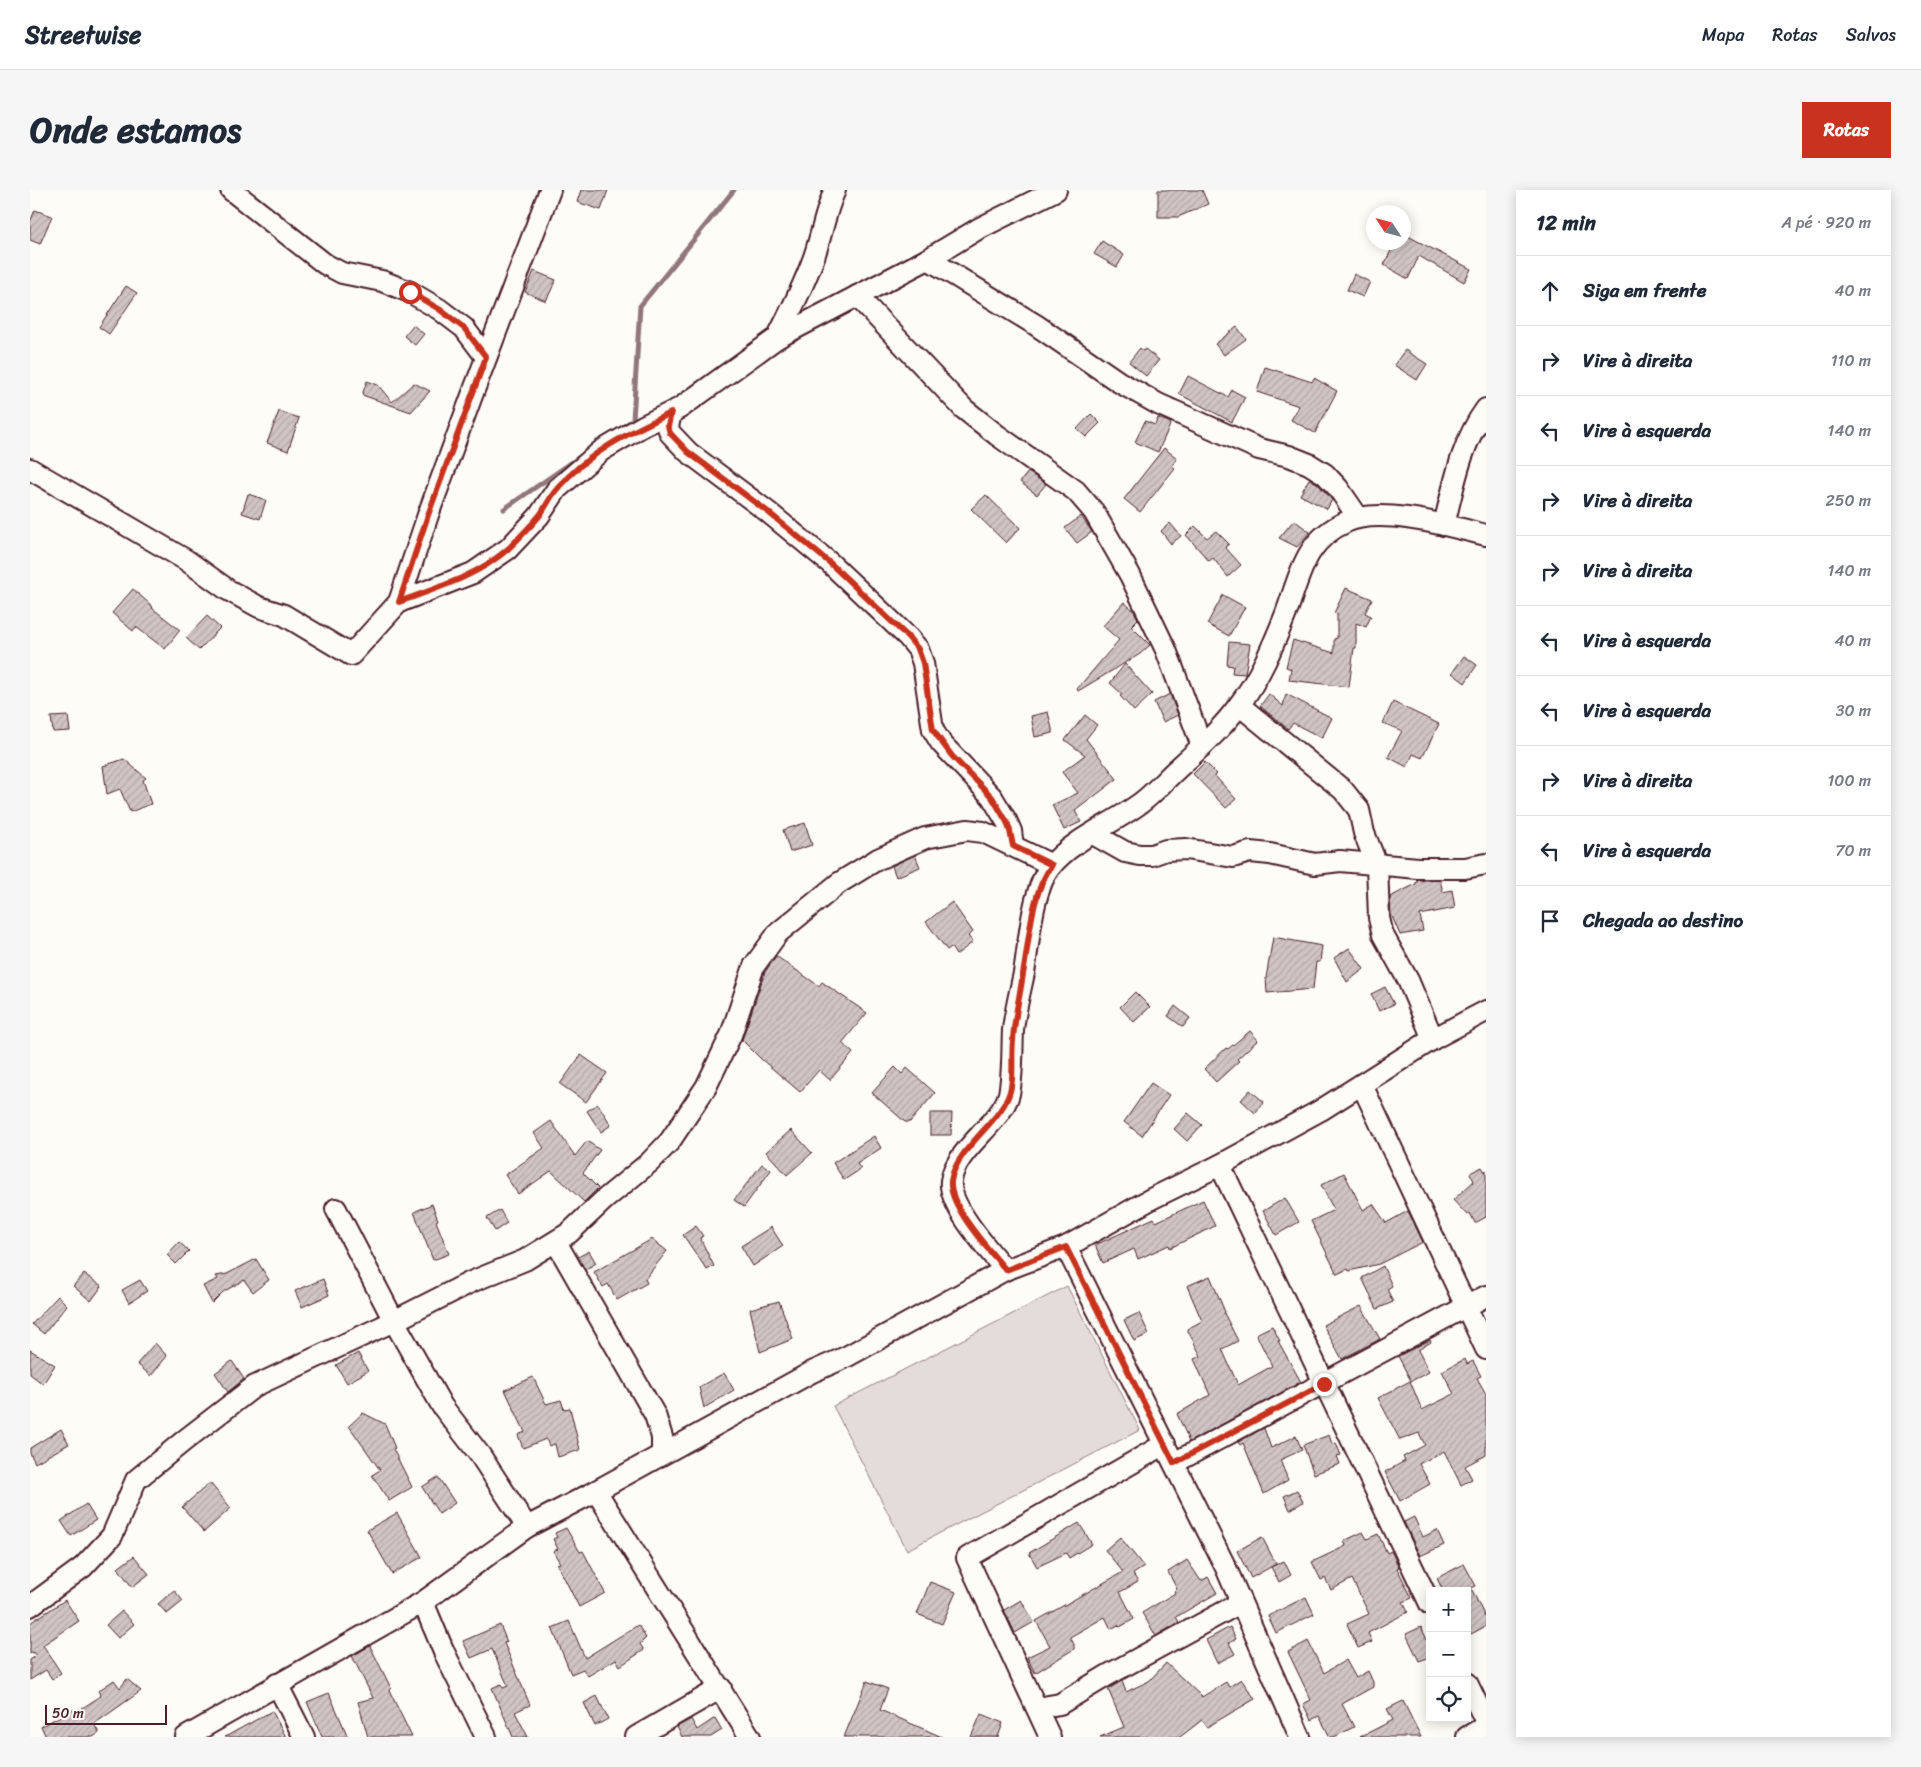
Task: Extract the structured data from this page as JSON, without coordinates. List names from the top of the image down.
{
  "scale_bar": "50 m",
  "north": "top left",
  "page": {
    "header": "Streetwise",
    "nav": ["Mapa", "Rotas", "Salvos"],
    "title": "Onde estamos",
    "buttons": "Rotas",
    "heading": ["12 min", "A pé · 920 m"],
    "list": [
      ["Siga em frente", "40 m"],
      ["Vire à direita", "110 m"],
      ["Vire à esquerda", "140 m"],
      ["Vire à direita", "250 m"],
      ["Vire à direita", "140 m"],
      ["Vire à esquerda", "40 m"],
      ["Vire à esquerda", "30 m"],
      ["Vire à direita", "100 m"],
      ["Vire à esquerda", "70 m"],
      "Chegada ao destino"
    ],
    "map_buttons": ["+", "−"],
    "scale": "50 m"
  }
}
